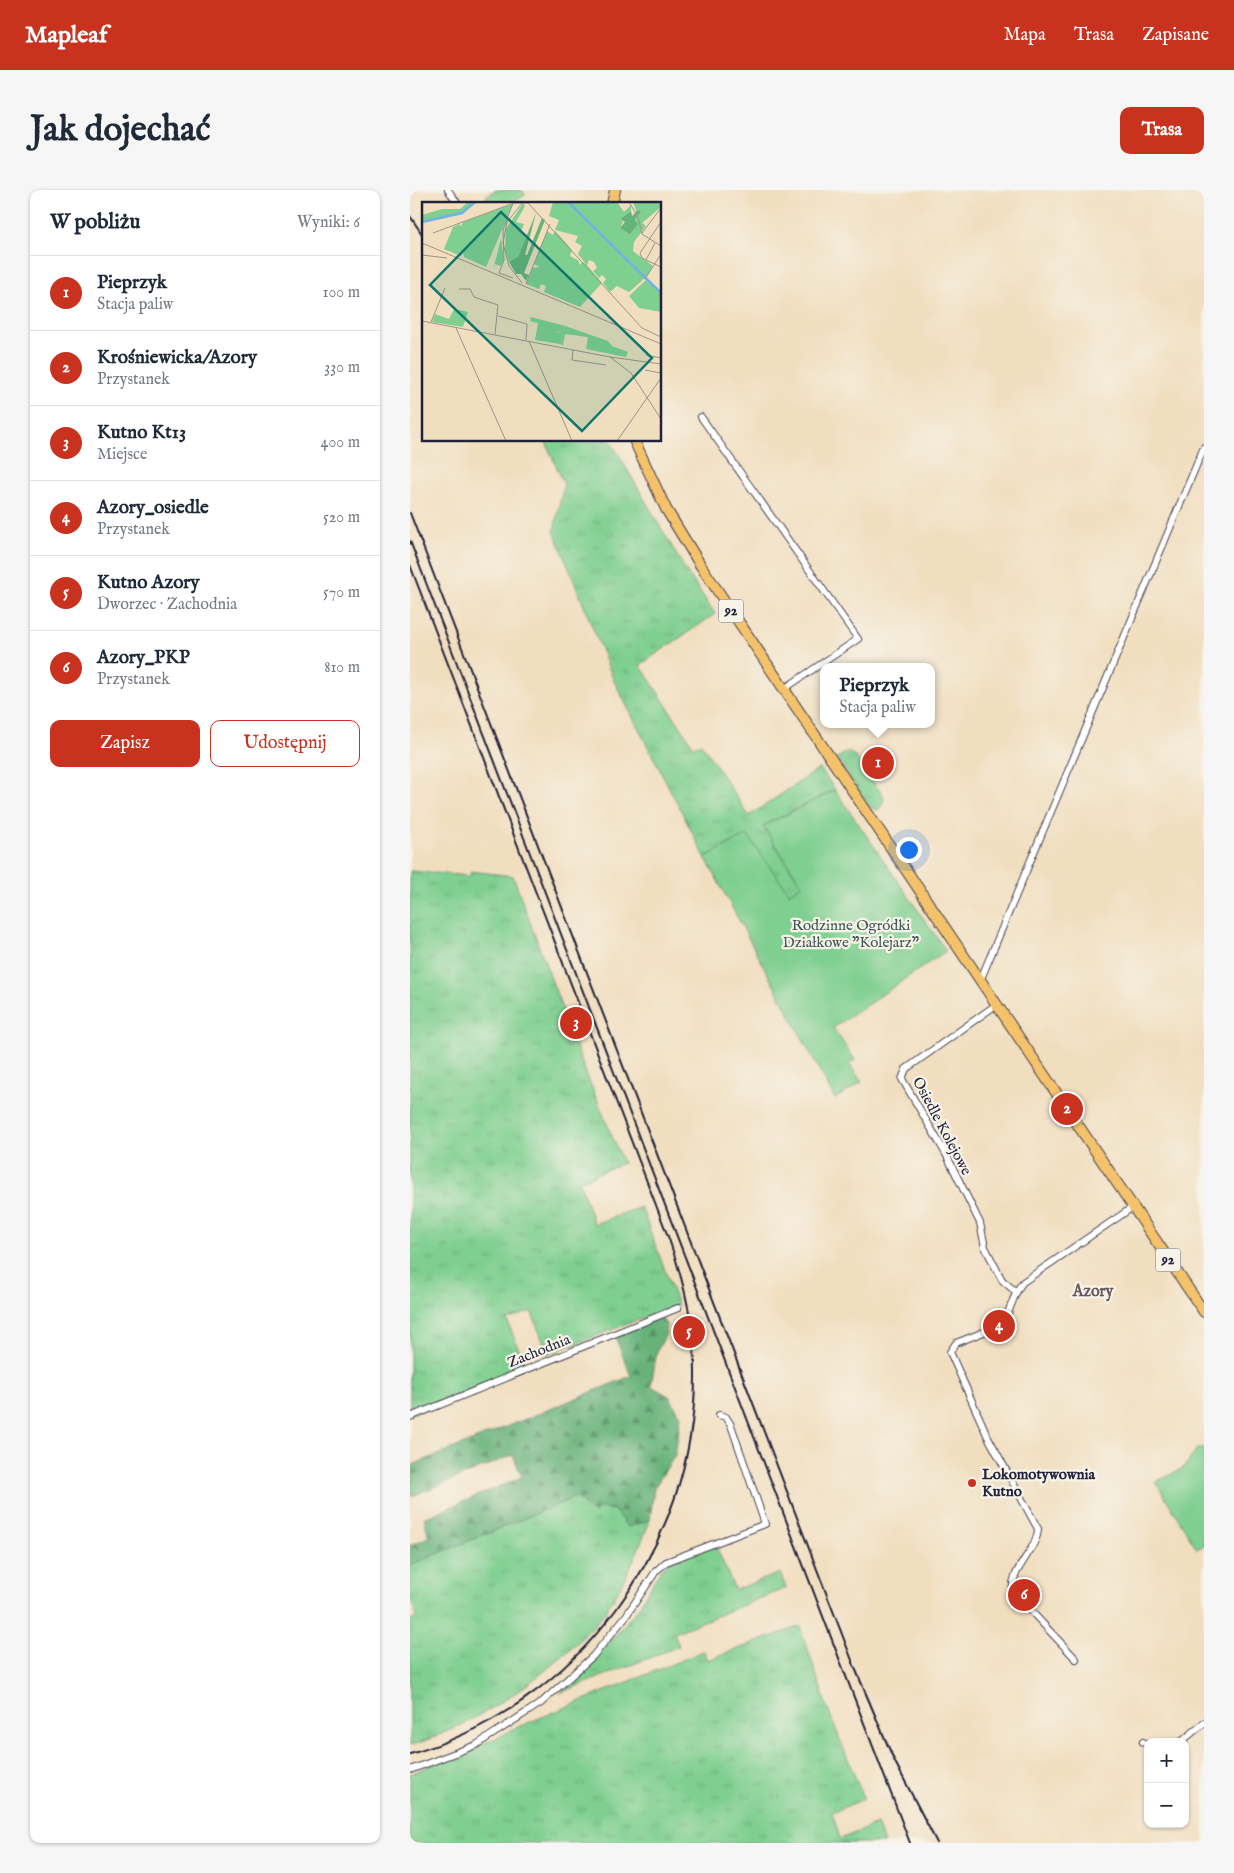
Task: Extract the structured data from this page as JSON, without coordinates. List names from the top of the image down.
{
  "streets": {
    "main road": ["92"],
    "street": ["Osiedle Kolejowe", "Zachodnia"]
  },
  "crossings": [
    ["92", "Osiedle Kolejowe"]
  ],
  "districts": ["Azory"],
  "parks": ["Rodzinne Ogródki Działkowe \"Kolejarz\""],
  "places": ["Lokomotywownia Kutno"],
  "page": {
    "header": "Mapleaf",
    "nav": ["Mapa", "Trasa", "Zapisane"],
    "buttons": [
      "Trasa",
      ["Zapisz", "Udostępnij"]
    ],
    "title": "Jak dojechać",
    "heading": ["W pobliżu", "Wyniki: 6"],
    "list": [
      {
        "mark": "1",
        "name": "Pieprzyk",
        "note": "Stacja paliw",
        "value": "100 m"
      },
      {
        "mark": "2",
        "name": "Krośniewicka/Azory",
        "note": "Przystanek",
        "value": "330 m"
      },
      {
        "mark": "3",
        "name": "Kutno Kt13",
        "note": "Miejsce",
        "value": "400 m"
      },
      {
        "mark": "4",
        "name": "Azory_osiedle",
        "note": "Przystanek",
        "value": "520 m"
      },
      {
        "mark": "5",
        "name": "Kutno Azory",
        "note": "Dworzec · Zachodnia",
        "value": "570 m"
      },
      {
        "mark": "6",
        "name": "Azory_PKP",
        "note": "Przystanek",
        "value": "810 m"
      }
    ],
    "popup": ["Pieprzyk", "Stacja paliw"],
    "pins": [
      "1",
      "3",
      "2",
      "4",
      "5",
      "6"
    ],
    "map_buttons": ["+", "−"]
  }
}
